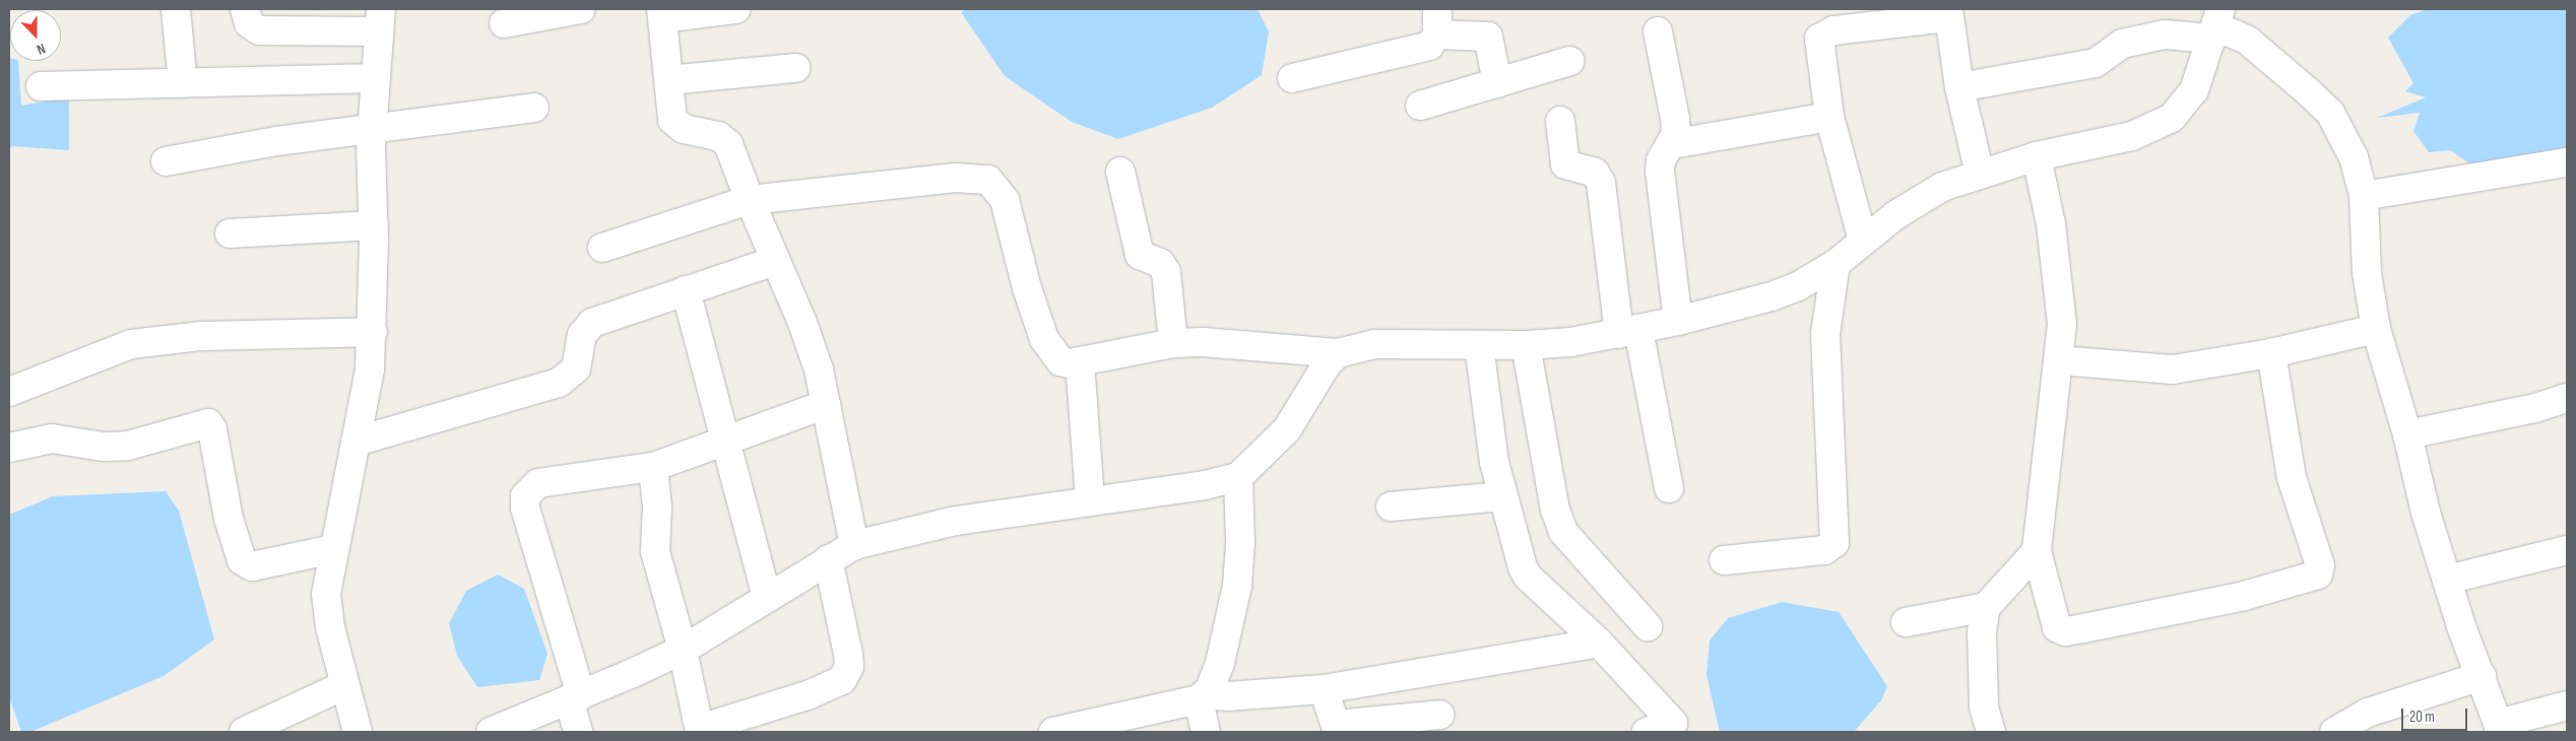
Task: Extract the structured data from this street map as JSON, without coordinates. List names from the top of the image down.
{
  "scale_bar": "20 m",
  "north": "bottom"
}
